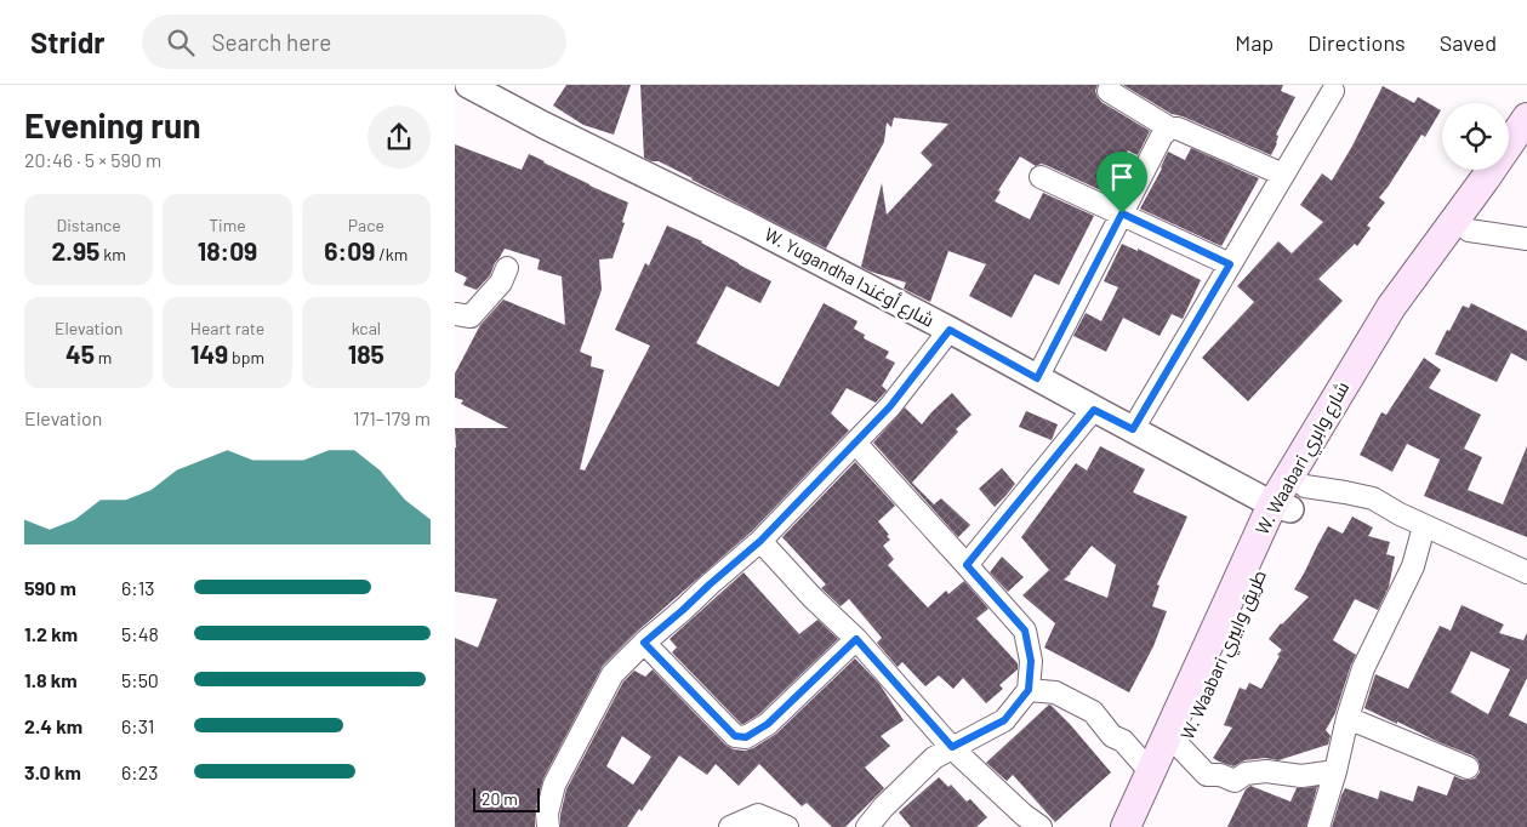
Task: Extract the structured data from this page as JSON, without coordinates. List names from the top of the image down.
{
  "streets": {
    "main road": ["W. Waabari شارع وابري", "W. Waabari طريق وابيري"],
    "street": ["W. Yugandha شارع أوغندا"]
  },
  "crossings": [
    ["W. Yugandha شارع أوغندا", "W. Waabari شارع وابري"],
    ["W. Yugandha شارع أوغندا", "W. Waabari طريق وابيري"],
    ["W. Waabari شارع وابري", "W. Waabari طريق وابيري"]
  ],
  "scale_bar": "20 m",
  "page": {
    "header": "Stridr",
    "search": "Search here",
    "nav": ["Map", "Directions", "Saved"],
    "heading": ["Evening run", "20:46 · 5 × 590 m"],
    "stats": [
      ["Distance", "2.95 km"],
      ["Time", "18:09"],
      ["Pace", "6:09 /km"],
      ["Elevation", "45 m"],
      ["Heart rate", "149 bpm"],
      ["kcal", "185"]
    ],
    "chart": ["Elevation", "171–179 m"],
    "list": [
      {
        "name": "590 m",
        "note": "6:13"
      },
      {
        "name": "1.2 km",
        "note": "5:48"
      },
      {
        "name": "1.8 km",
        "note": "5:50"
      },
      {
        "name": "2.4 km",
        "note": "6:31"
      },
      {
        "name": "3.0 km",
        "note": "6:23"
      }
    ],
    "scale": "20 m"
  }
}
